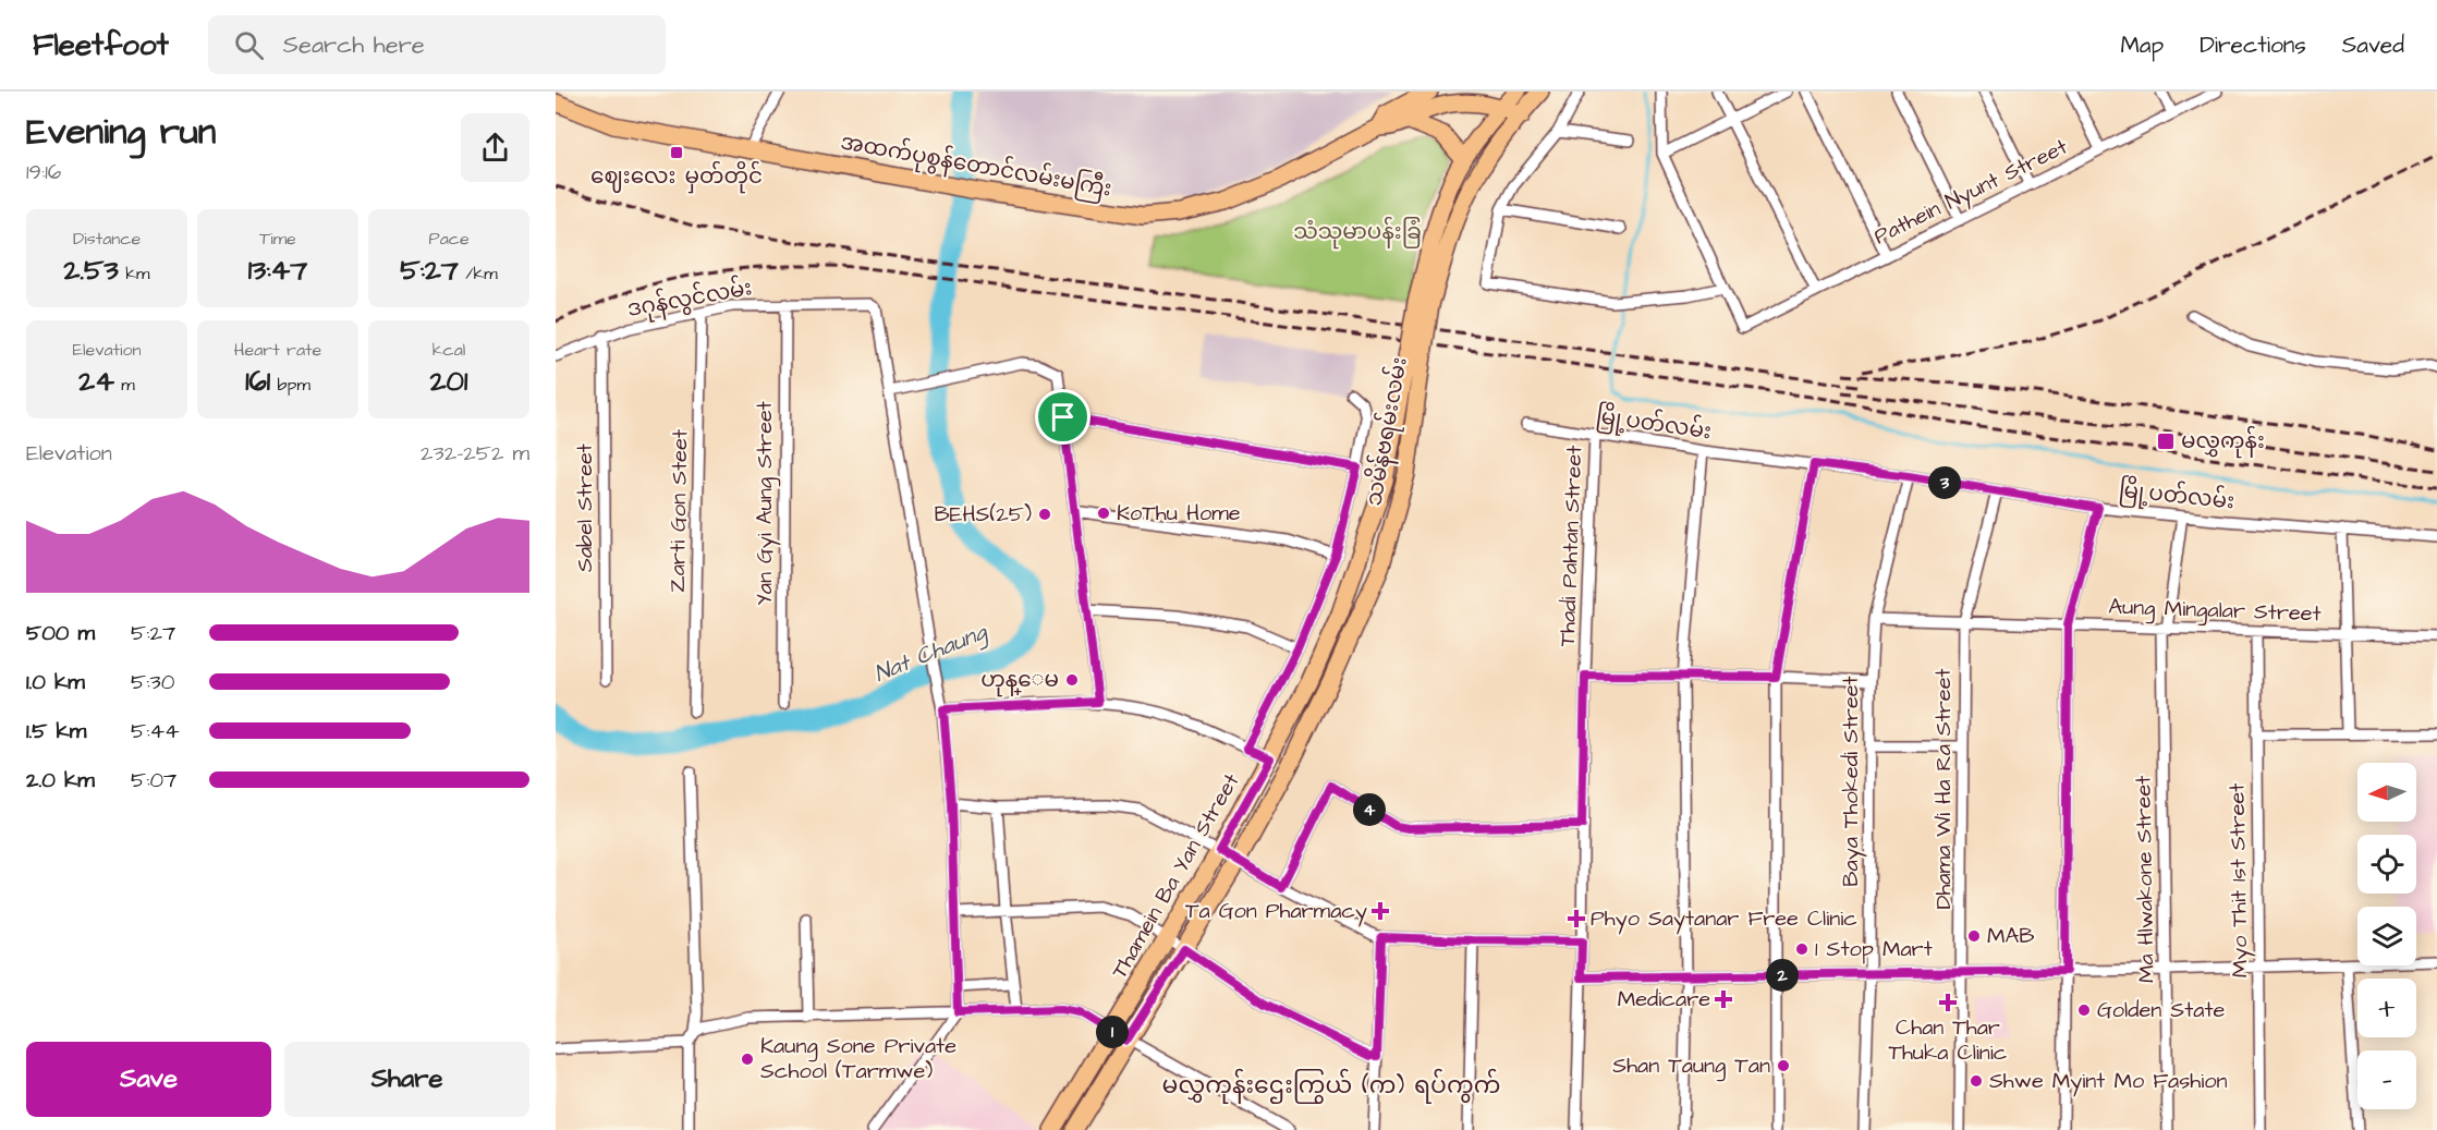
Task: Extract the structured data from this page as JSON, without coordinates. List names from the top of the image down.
{
  "streets": {
    "main road": ["အထက်ပုစွန်တောင်လမ်းမကြီး", "သမိန်ဗရမ်းလမ်း", "Thamein Ba Yan Street"],
    "street": [
      "Pathein Nyunt Street",
      "ဒဂုန်လွင်လမ်း",
      "မြို့ပတ်လမ်း",
      "Yan Gyi Aung Street",
      "Sabel Street",
      "Zarti Gon Steet",
      "Thadi Pahtan Street",
      "Aung Mingalar Street",
      "Baya Thokedi Street",
      "Dhama Wi Ha Ra Street",
      "Ma Hlwakone Street",
      "Myo Thit 1st Street"
    ]
  },
  "crossings": [
    ["အထက်ပုစွန်တောင်လမ်းမကြီး", "သမိန်ဗရမ်းလမ်း"],
    ["ဒဂုန်လွင်လမ်း", "Yan Gyi Aung Street"],
    ["ဒဂုန်လွင်လမ်း", "Sabel Street"],
    ["ဒဂုန်လွင်လမ်း", "Zarti Gon Steet"],
    ["မြို့ပတ်လမ်း", "Thadi Pahtan Street"],
    ["မြို့ပတ်လမ်း", "Baya Thokedi Street"],
    ["မြို့ပတ်လမ်း", "Dhama Wi Ha Ra Street"],
    ["မြို့ပတ်လမ်း", "Ma Hlwakone Street"],
    ["သမိန်ဗရမ်းလမ်း", "Thamein Ba Yan Street"],
    ["Aung Mingalar Street", "Baya Thokedi Street"],
    ["Aung Mingalar Street", "Dhama Wi Ha Ra Street"],
    ["Aung Mingalar Street", "Ma Hlwakone Street"],
    ["Aung Mingalar Street", "Myo Thit 1st Street"]
  ],
  "districts": ["မလွှကုန်းဌေးကြွယ် (က) ရပ်ကွက်"],
  "water": ["Nat Chaung"],
  "parks": ["သံသုမာပန်းခြံ"],
  "places": {
    "transit": ["ဈေးလေး မှတ်တိုင်", "မလွှကုန်း"],
    "other": [
      "KoThu Home",
      "BEHS(25)",
      "ဟုန္ေမ",
      "MAB",
      "1 Stop Mart",
      "Golden State",
      "Kaung Sone Private School (Tarmwe)",
      "Shan Taung Tan",
      "Shwe Myint Mo Fashion"
    ],
    "health": [
      "Ta Gon Pharmacy",
      "Phyo Saytanar Free Clinic",
      "Medicare",
      "Chan Thar Thuka Clinic"
    ]
  },
  "north": "left",
  "page": {
    "header": "Fleetfoot",
    "search": "Search here",
    "nav": ["Map", "Directions", "Saved"],
    "heading": ["Evening run", "19:16"],
    "stats": [
      ["Distance", "2.53 km"],
      ["Time", "13:47"],
      ["Pace", "5:27 /km"],
      ["Elevation", "24 m"],
      ["Heart rate", "161 bpm"],
      ["kcal", "201"]
    ],
    "chart": ["Elevation", "232–252 m"],
    "pins": [
      "3",
      "4",
      "2",
      "1"
    ],
    "list": [
      {
        "name": "500 m",
        "note": "5:27"
      },
      {
        "name": "1.0 km",
        "note": "5:30"
      },
      {
        "name": "1.5 km",
        "note": "5:44"
      },
      {
        "name": "2.0 km",
        "note": "5:07"
      }
    ],
    "map_buttons": ["+", "−"],
    "buttons": ["Save", "Share"]
  }
}
